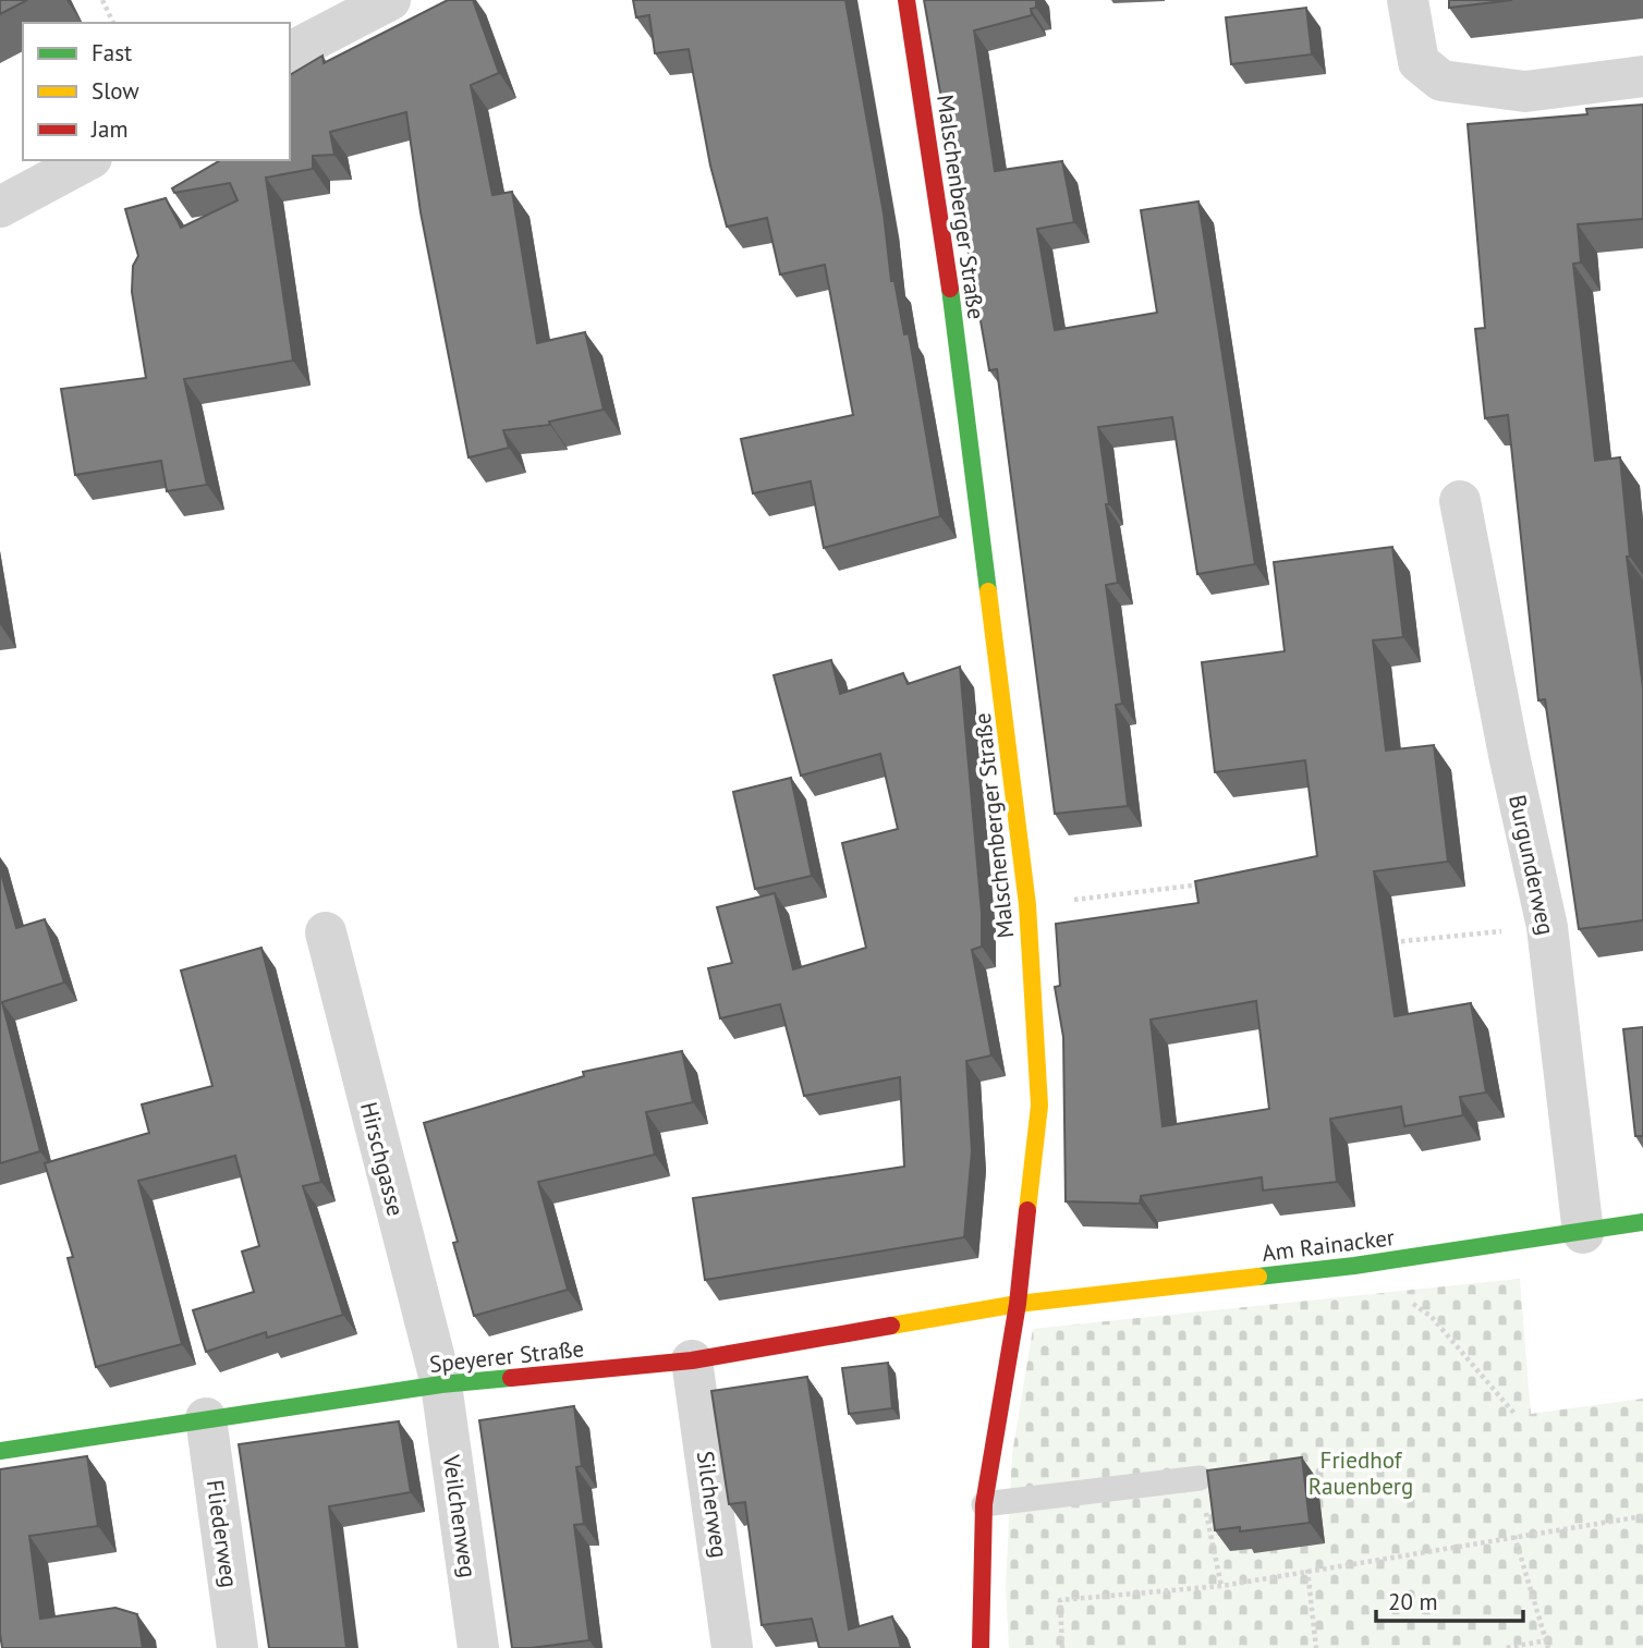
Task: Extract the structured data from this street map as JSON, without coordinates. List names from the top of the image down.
{
  "streets": {
    "street": [
      "Malschenberger Straße",
      "Burgunderweg",
      "Hirschgasse",
      "Am Rainacker",
      "Speyerer Straße",
      "Silcherweg",
      "Veilchenweg",
      "Fliederweg"
    ]
  },
  "crossings": [
    ["Malschenberger Straße", "Am Rainacker"],
    ["Malschenberger Straße", "Speyerer Straße"],
    ["Burgunderweg", "Am Rainacker"],
    ["Hirschgasse", "Speyerer Straße"],
    ["Hirschgasse", "Veilchenweg"],
    ["Am Rainacker", "Speyerer Straße"],
    ["Speyerer Straße", "Silcherweg"],
    ["Speyerer Straße", "Veilchenweg"],
    ["Speyerer Straße", "Fliederweg"]
  ],
  "parks": ["Friedhof Rauenberg"],
  "legend": ["Fast", "Slow", "Jam"],
  "scale_bar": "20 m"
}
